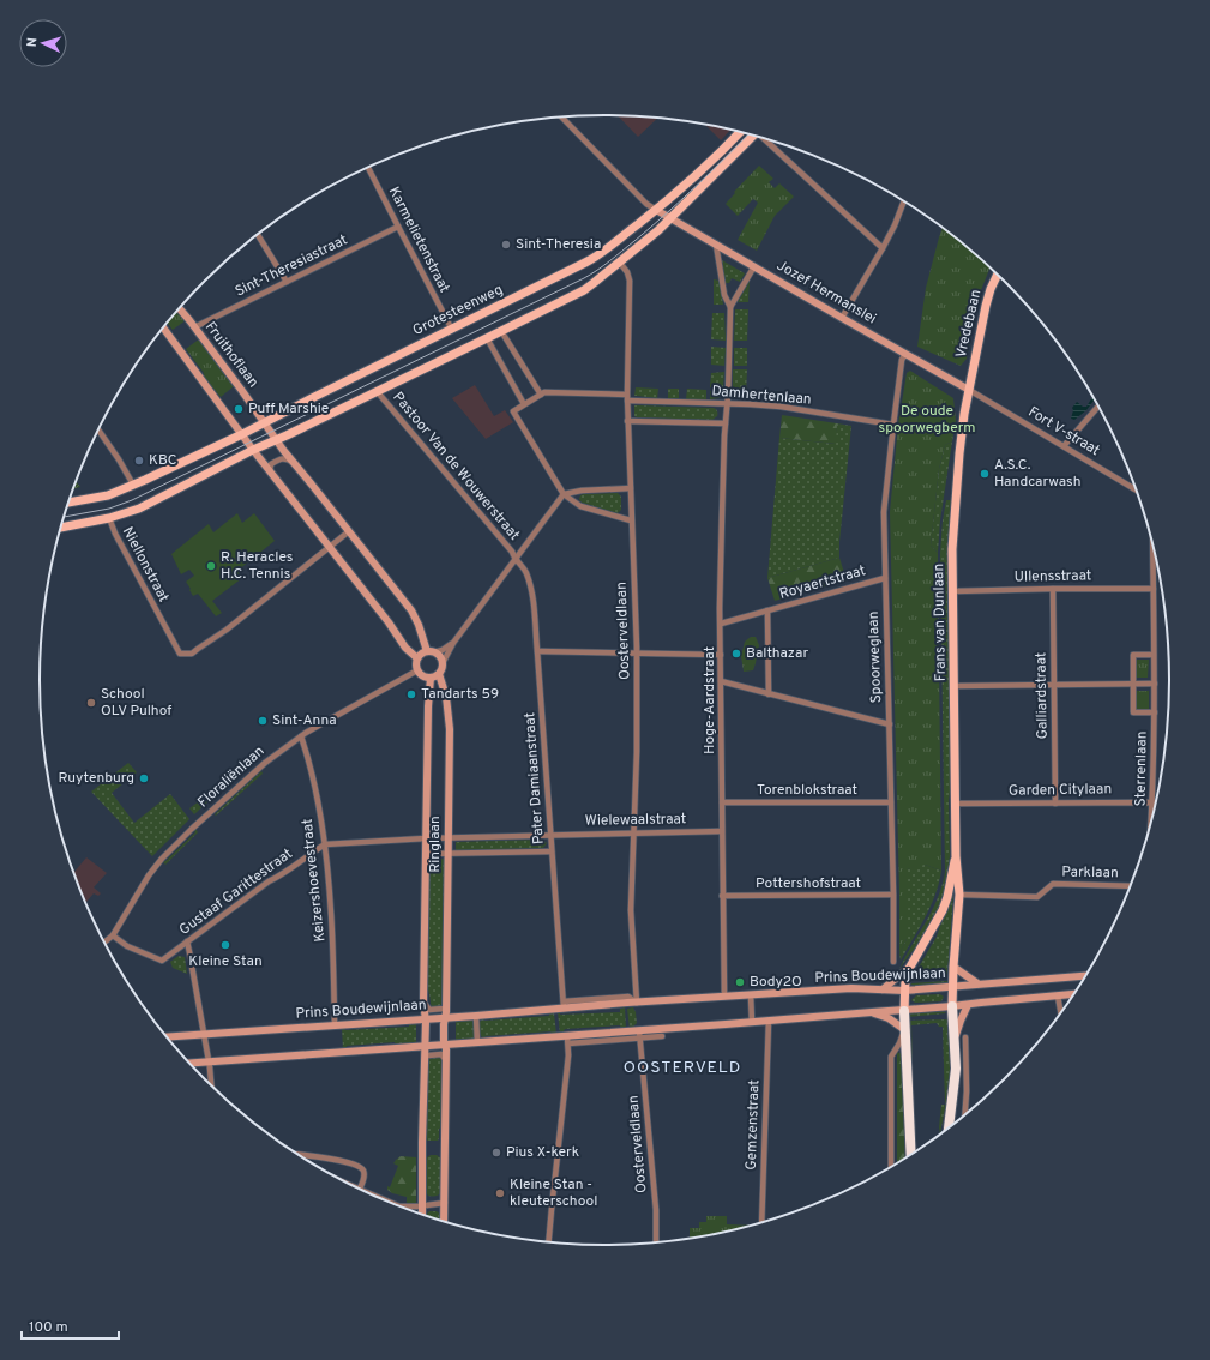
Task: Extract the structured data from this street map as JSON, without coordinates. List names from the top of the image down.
{
  "streets": {
    "main road": ["Grotesteenweg", "Vredebaan", "Frans van Dunlaan"],
    "street": [
      "Karmelietenstraat",
      "Sint-Theresiastraat",
      "Jozef Hermanslei",
      "Fruithoflaan",
      "Damhertenlaan",
      "Fort V-straat",
      "Pastoor Van de Wouwerstraat",
      "Niellonstraat",
      "Ullensstraat",
      "Royaertstraat",
      "Oosterveldlaan",
      "Spoorweglaan",
      "Galliardstraat",
      "Hoge-Aardstraat",
      "Sterrenlaan",
      "Floraliënlaan",
      "Pater Damiaanstraat",
      "Torenblokstraat",
      "Garden Citylaan",
      "Wielewaalstraat",
      "Ringlaan",
      "Parklaan",
      "Keizershoevestraat",
      "Pottershofstraat",
      "Gustaaf Garittestraat",
      "Prins Boudewijnlaan",
      "Gemzenstraat"
    ]
  },
  "crossings": [
    ["Karmelietenstraat", "Sint-Theresiastraat"],
    ["Karmelietenstraat", "Grotesteenweg"],
    ["Sint-Theresiastraat", "Fruithoflaan"],
    ["Jozef Hermanslei", "Grotesteenweg"],
    ["Jozef Hermanslei", "Vredebaan"],
    ["Jozef Hermanslei", "Fort V-straat"],
    ["Jozef Hermanslei", "Frans van Dunlaan"],
    ["Jozef Hermanslei", "Spoorweglaan"],
    ["Grotesteenweg", "Fruithoflaan"],
    ["Vredebaan", "Fort V-straat"],
    ["Vredebaan", "Frans van Dunlaan"],
    ["Damhertenlaan", "Oosterveldlaan"],
    ["Damhertenlaan", "Spoorweglaan"],
    ["Damhertenlaan", "Hoge-Aardstraat"],
    ["Fort V-straat", "Frans van Dunlaan"],
    ["Pastoor Van de Wouwerstraat", "Pater Damiaanstraat"],
    ["Ullensstraat", "Frans van Dunlaan"],
    ["Ullensstraat", "Galliardstraat"],
    ["Ullensstraat", "Sterrenlaan"],
    ["Royaertstraat", "Spoorweglaan"],
    ["Royaertstraat", "Hoge-Aardstraat"],
    ["Frans van Dunlaan", "Garden Citylaan"],
    ["Frans van Dunlaan", "Parklaan"],
    ["Frans van Dunlaan", "Prins Boudewijnlaan"],
    ["Oosterveldlaan", "Wielewaalstraat"],
    ["Oosterveldlaan", "Prins Boudewijnlaan"],
    ["Spoorweglaan", "Torenblokstraat"],
    ["Spoorweglaan", "Pottershofstraat"],
    ["Galliardstraat", "Garden Citylaan"],
    ["Hoge-Aardstraat", "Torenblokstraat"],
    ["Hoge-Aardstraat", "Wielewaalstraat"],
    ["Hoge-Aardstraat", "Pottershofstraat"],
    ["Hoge-Aardstraat", "Prins Boudewijnlaan"],
    ["Sterrenlaan", "Garden Citylaan"],
    ["Floraliënlaan", "Ringlaan"],
    ["Floraliënlaan", "Keizershoevestraat"],
    ["Floraliënlaan", "Gustaaf Garittestraat"],
    ["Pater Damiaanstraat", "Wielewaalstraat"],
    ["Pater Damiaanstraat", "Prins Boudewijnlaan"],
    ["Wielewaalstraat", "Ringlaan"],
    ["Wielewaalstraat", "Keizershoevestraat"],
    ["Wielewaalstraat", "Gustaaf Garittestraat"],
    ["Ringlaan", "Prins Boudewijnlaan"],
    ["Keizershoevestraat", "Gustaaf Garittestraat"],
    ["Keizershoevestraat", "Prins Boudewijnlaan"]
  ],
  "districts": ["OOSTERVELD"],
  "parks": ["De oude spoorwegberm"],
  "places": [
    "Sint-Theresia",
    "Puff Marshie",
    "KBC",
    "A.S.C. Handcarwash",
    "R. Heracles H.C. Tennis",
    "Balthazar",
    "Tandarts 59",
    "School OLV Pulhof",
    "Sint-Anna",
    "Ruytenburg",
    "Kleine Stan",
    "Body2O",
    "Pius X-kerk",
    "Kleine Stan - kleuterschool"
  ],
  "scale_bar": "100 m",
  "north": "left"
}
